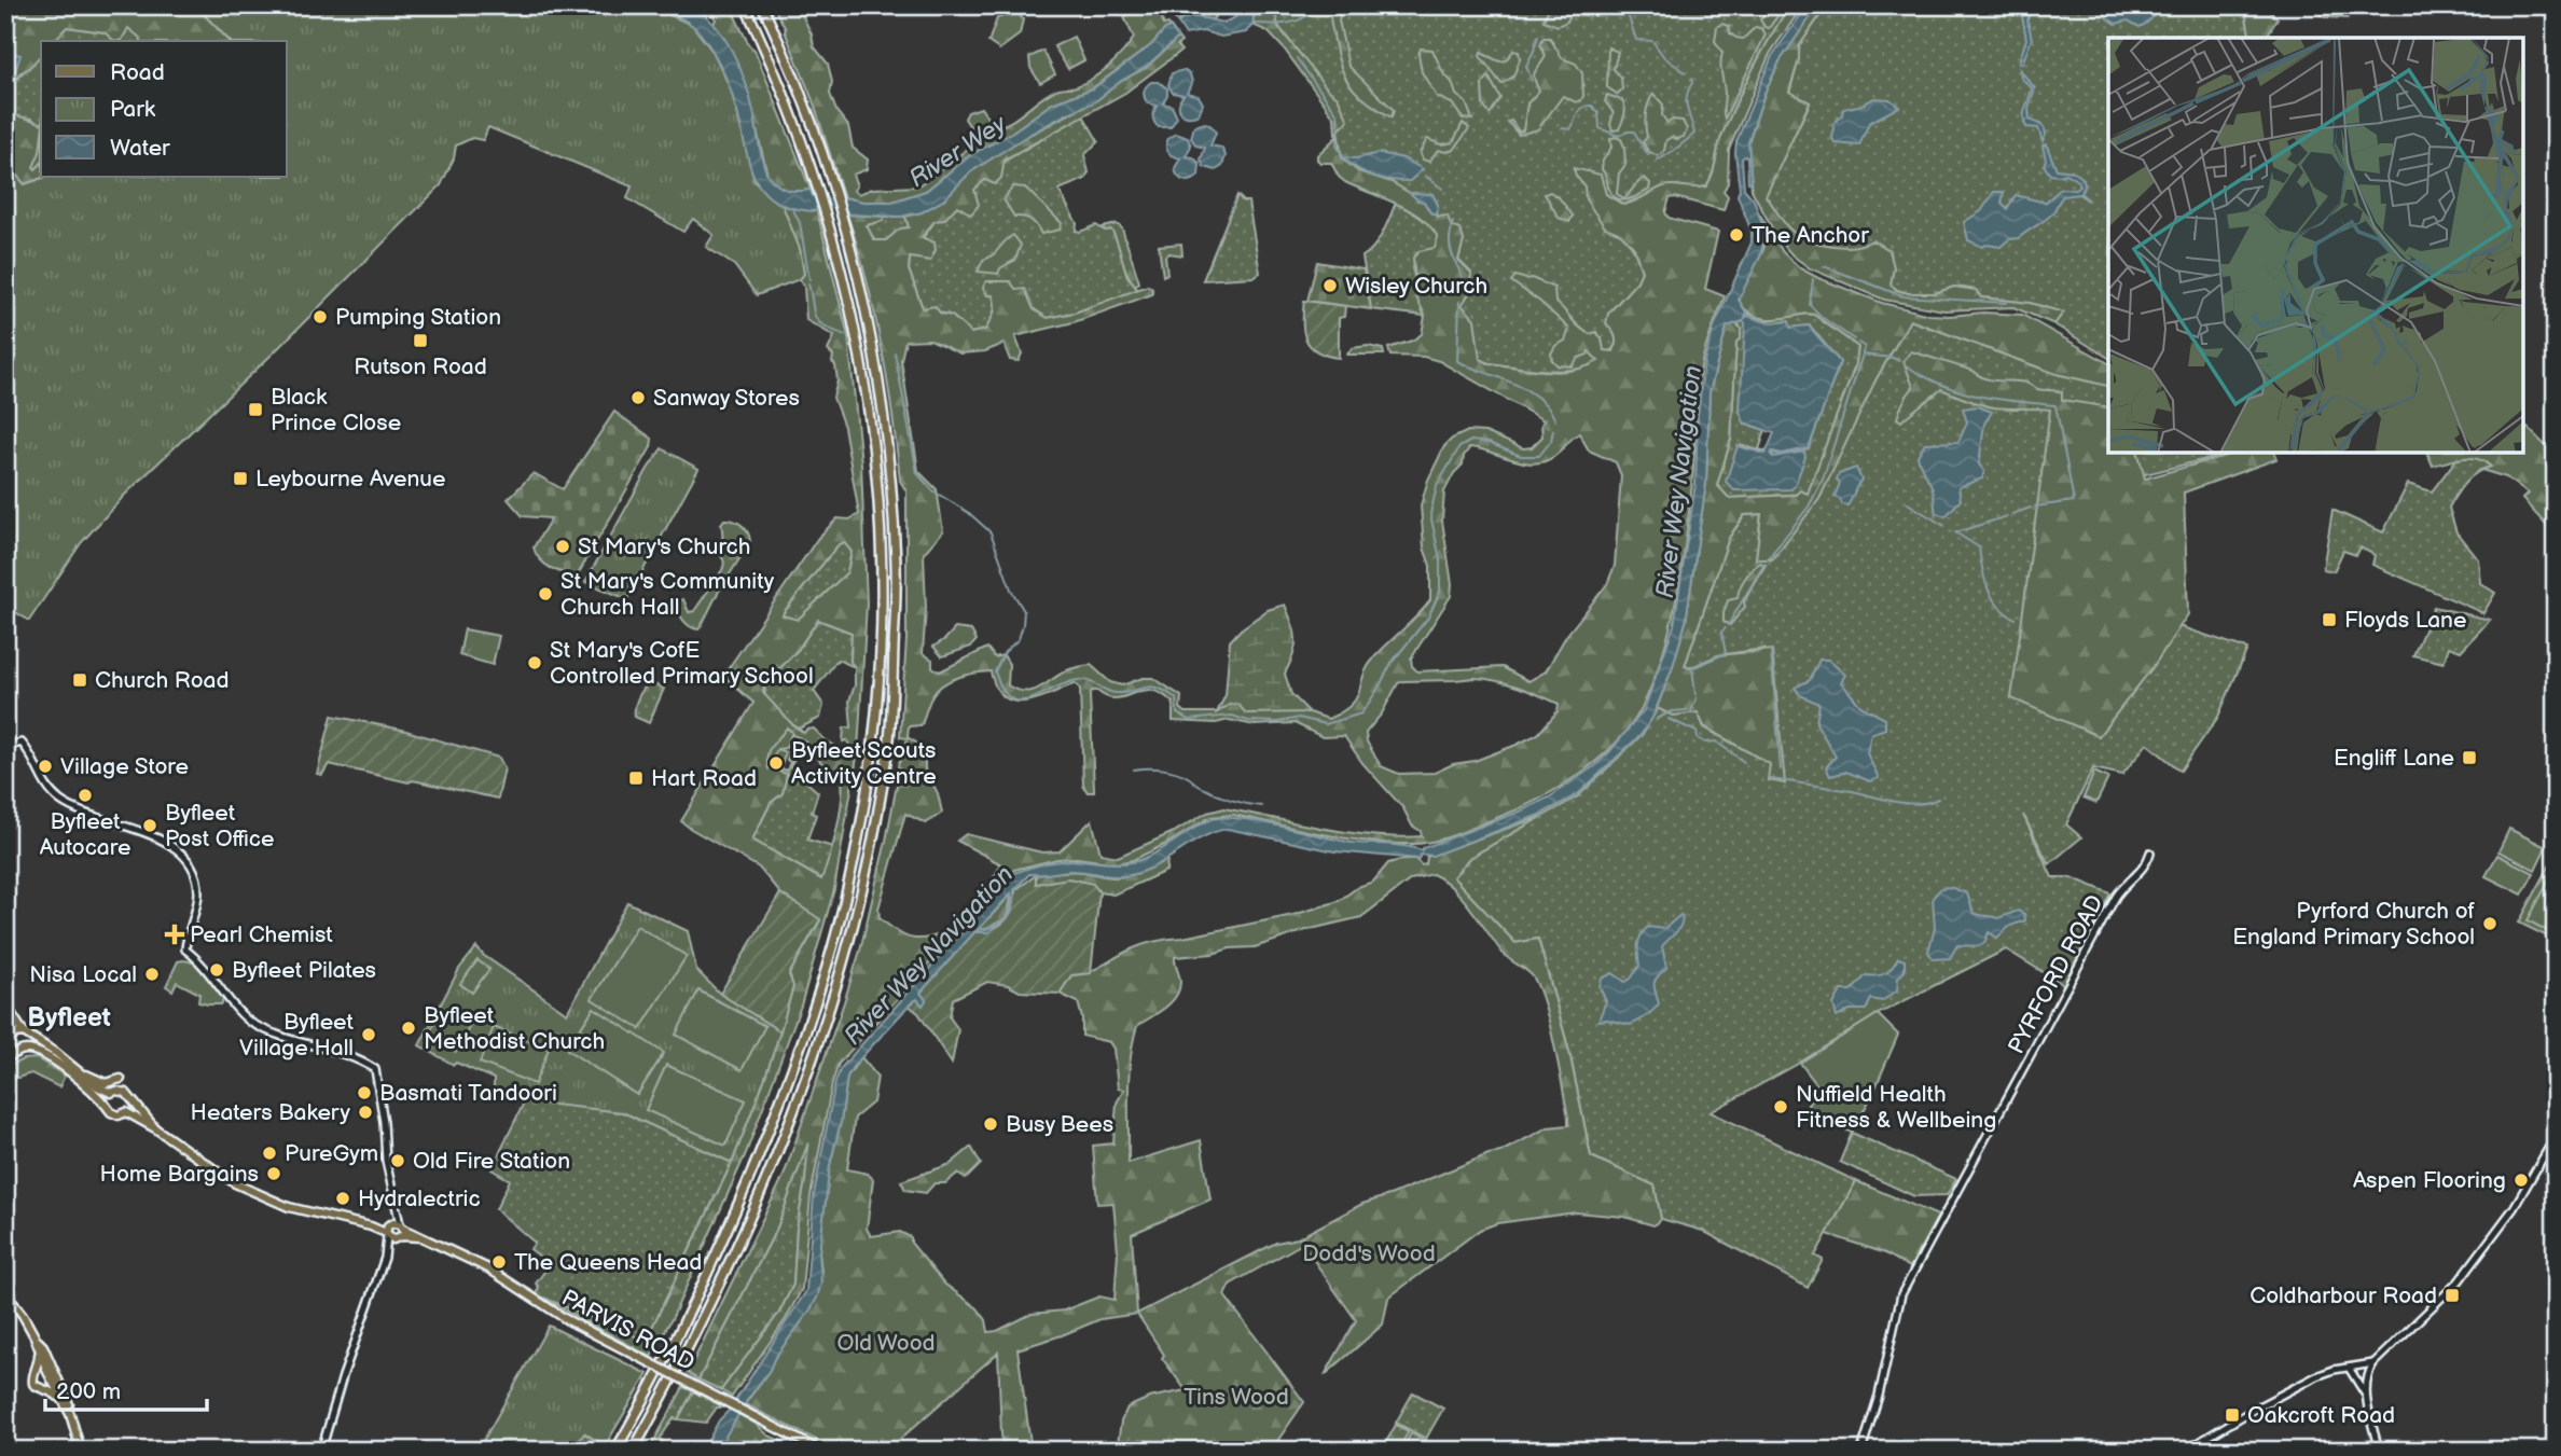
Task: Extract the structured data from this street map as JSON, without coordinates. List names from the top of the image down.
{
  "streets": {
    "main road": ["PARVIS ROAD"],
    "street": ["PYRFORD ROAD"]
  },
  "districts": ["Byfleet"],
  "water": ["River Wey", "River Wey Navigation"],
  "parks": ["Dodd's Wood", "Old Wood", "Tins Wood"],
  "places": {
    "other": [
      "The Anchor",
      "Wisley Church",
      "Pumping Station",
      "Sanway Stores",
      "St Mary's Church",
      "St Mary's Community Church Hall",
      "St Mary's CofE Controlled Primary School",
      "Byfleet Scouts Activity Centre",
      "Village Store",
      "Byfleet Autocare",
      "Byfleet Post Office",
      "Pyrford Church of England Primary School",
      "Byfleet Pilates",
      "Nisa Local",
      "Byfleet Methodist Church",
      "Byfleet Village Hall",
      "Basmati Tandoori",
      "Nuffield Health Fitness & Wellbeing",
      "Heaters Bakery",
      "Busy Bees",
      "PureGym",
      "Old Fire Station",
      "Home Bargains",
      "Aspen Flooring",
      "Hydralectric",
      "The Queens Head"
    ],
    "transit": [
      "Rutson Road",
      "Black Prince Close",
      "Leybourne Avenue",
      "Floyds Lane",
      "Church Road",
      "Engliff Lane",
      "Hart Road",
      "Coldharbour Road",
      "Oakcroft Road"
    ],
    "health": ["Pearl Chemist"]
  },
  "legend": ["Road", "Park", "Water"],
  "scale_bar": "200 m"
}
